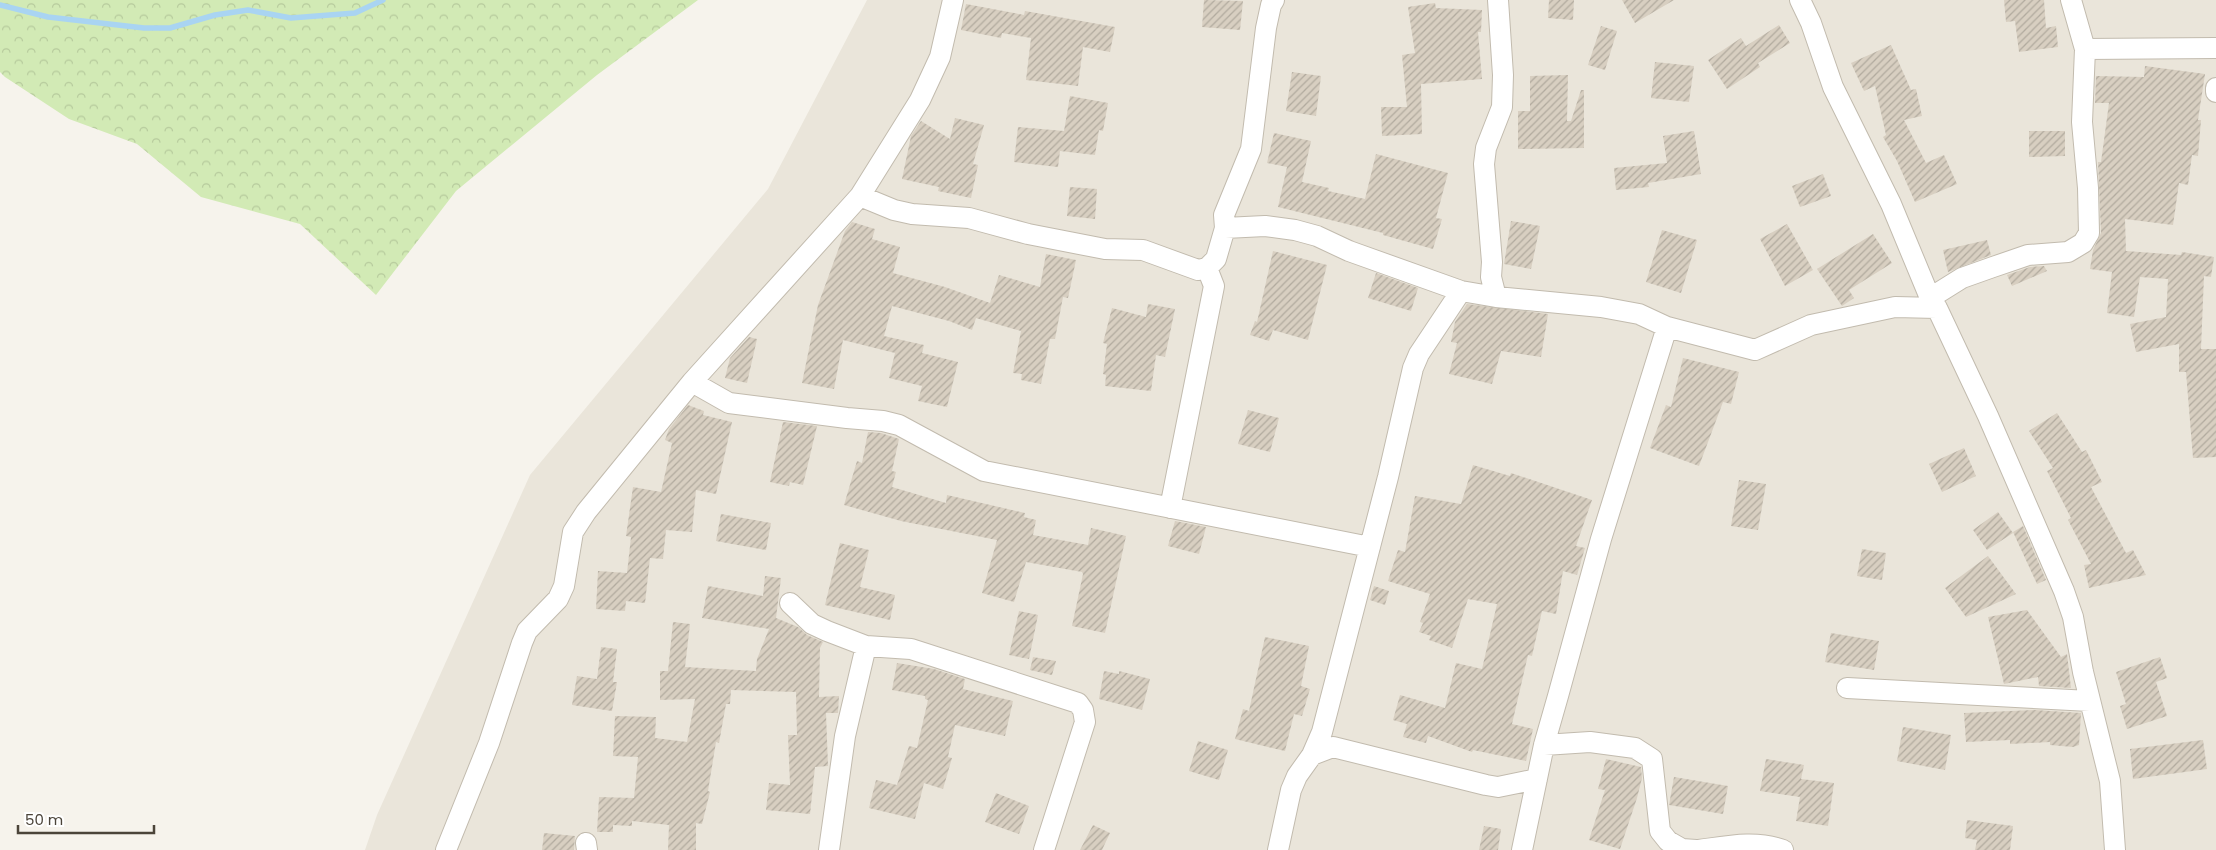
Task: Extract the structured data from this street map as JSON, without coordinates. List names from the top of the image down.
{
  "scale_bar": "50 m"
}
